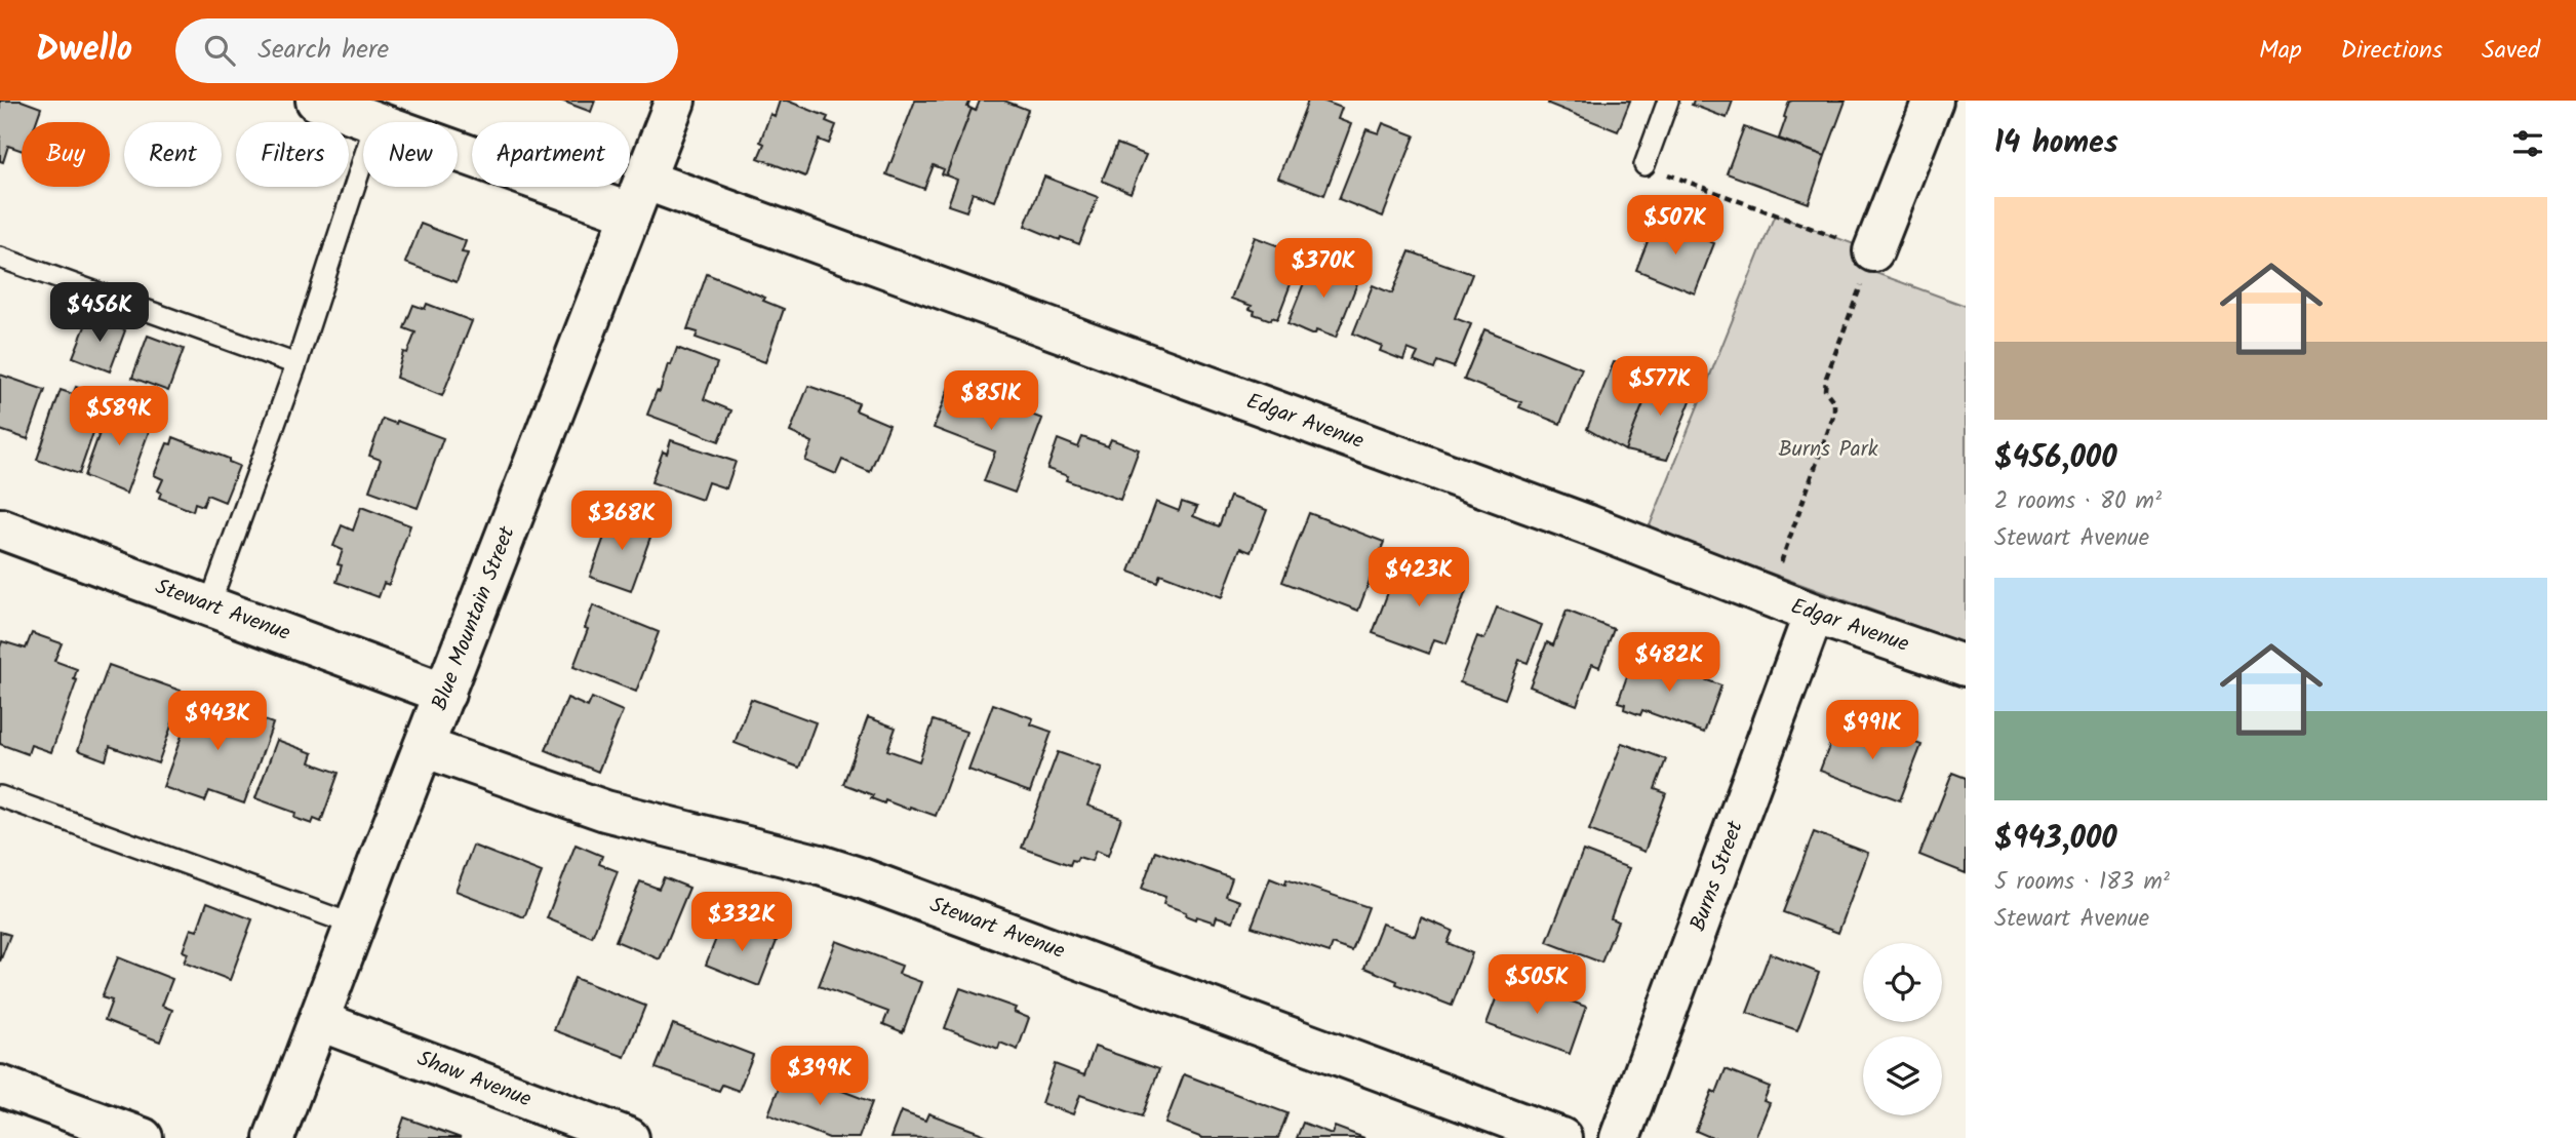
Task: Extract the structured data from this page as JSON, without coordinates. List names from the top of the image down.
{
  "streets": {
    "street": [
      "Edgar Avenue",
      "Stewart Avenue",
      "Blue Mountain Street",
      "Burns Street",
      "Shaw Avenue"
    ]
  },
  "crossings": [
    ["Edgar Avenue", "Blue Mountain Street"],
    ["Edgar Avenue", "Burns Street"],
    ["Stewart Avenue", "Blue Mountain Street"],
    ["Blue Mountain Street", "Shaw Avenue"]
  ],
  "parks": ["Burns Park"],
  "page": {
    "header": "Dwello",
    "search": "Search here",
    "nav": ["Map", "Directions", "Saved"],
    "heading": "14 homes",
    "chip": [
      "Buy",
      "Rent",
      "Filters",
      "New",
      "Apartment"
    ],
    "list": [
      {
        "name": "$456,000",
        "note": "2 rooms · 80 m² · Stewart Avenue"
      },
      {
        "name": "$943,000",
        "note": "5 rooms · 183 m² · Stewart Avenue"
      }
    ],
    "price": [
      "$507K",
      "$370K",
      "$456K",
      "$577K",
      "$851K",
      "$589K",
      "$368K",
      "$423K",
      "$482K",
      "$943K",
      "$991K",
      "$332K",
      "$505K",
      "$399K"
    ]
  }
}
